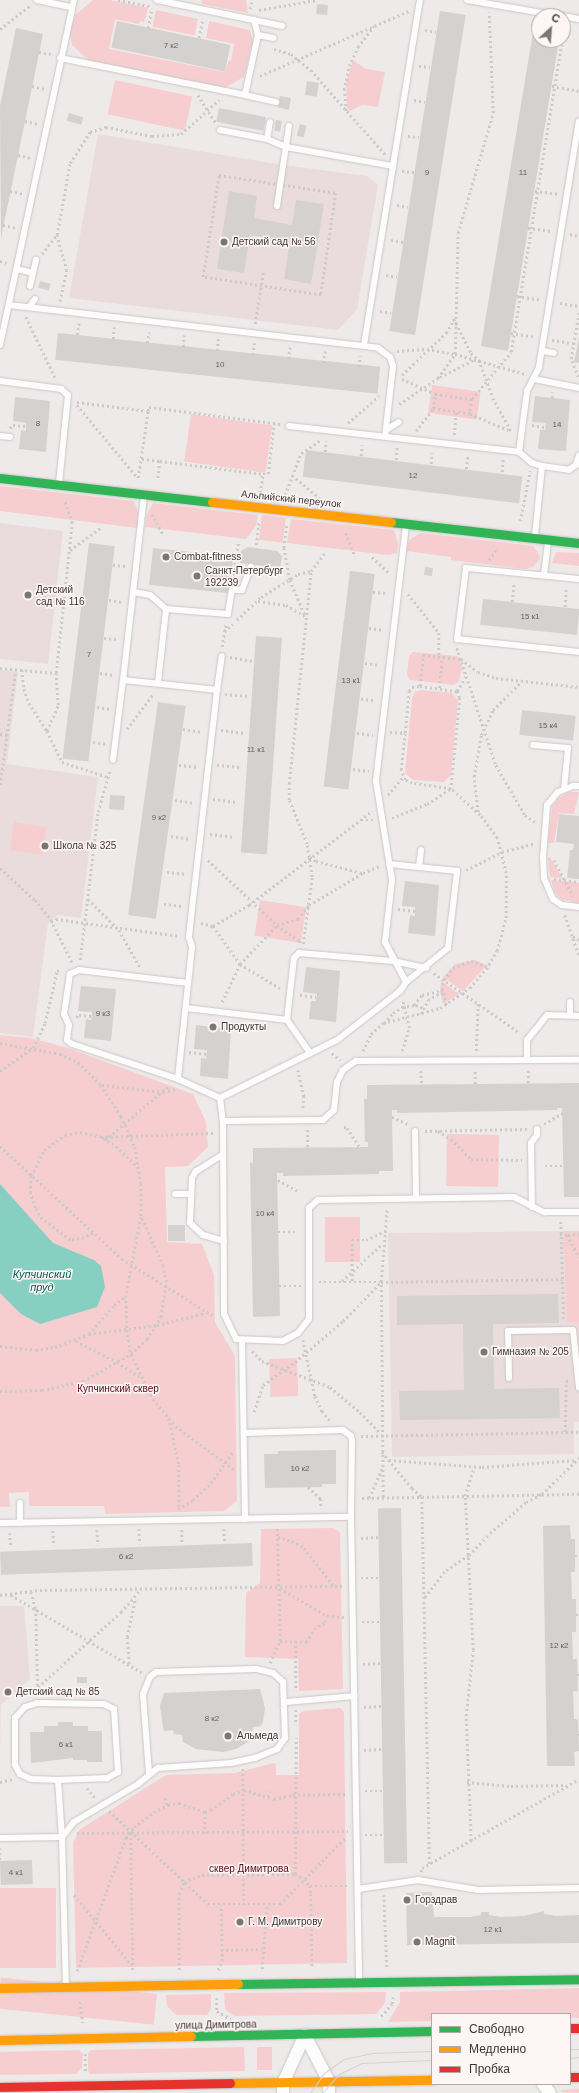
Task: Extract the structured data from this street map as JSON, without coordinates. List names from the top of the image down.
{
  "streets": {
    "street": ["Альпийский переулок", "улица Димитрова"]
  },
  "water": ["Купчинский пруд"],
  "parks": ["Купчинский сквер", "сквер Димитрова"],
  "places": [
    "Детский сад № 56",
    "Combat-fitness",
    "Санкт-Петербург 192239",
    "Детский сад № 116",
    "Школа № 325",
    "Продукты",
    "Гимназия № 205",
    "Детский сад № 85",
    "Альмеда",
    "Горздрав",
    "Г. М. Димитрову",
    "Magnit"
  ],
  "house_numbers": [
    "7 к2",
    "9",
    "11",
    "10",
    "8",
    "14",
    "12",
    "15 к1",
    "7",
    "13 к1",
    "15 к4",
    "11 к1",
    "9 к2",
    "9 к3",
    "10 к4",
    "10 к2",
    "6 к2",
    "12 к2",
    "8 к2",
    "6 к1",
    "4 к1",
    "12 к1"
  ],
  "legend": ["Свободно", "Медленно", "Пробка"],
  "north": "top right"
}
